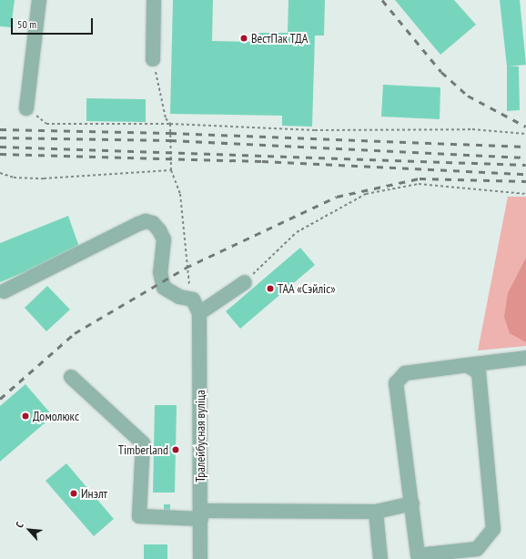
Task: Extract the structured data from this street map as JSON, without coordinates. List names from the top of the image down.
{
  "streets": {
    "street": ["Тралейбусная вуліца"]
  },
  "places": [
    "ВестПак ТДА",
    "ТАА «Сэйліс»",
    "Домолюкс",
    "Timberland",
    "Инэлт"
  ],
  "scale_bar": "50 m",
  "north": "top left"
}
